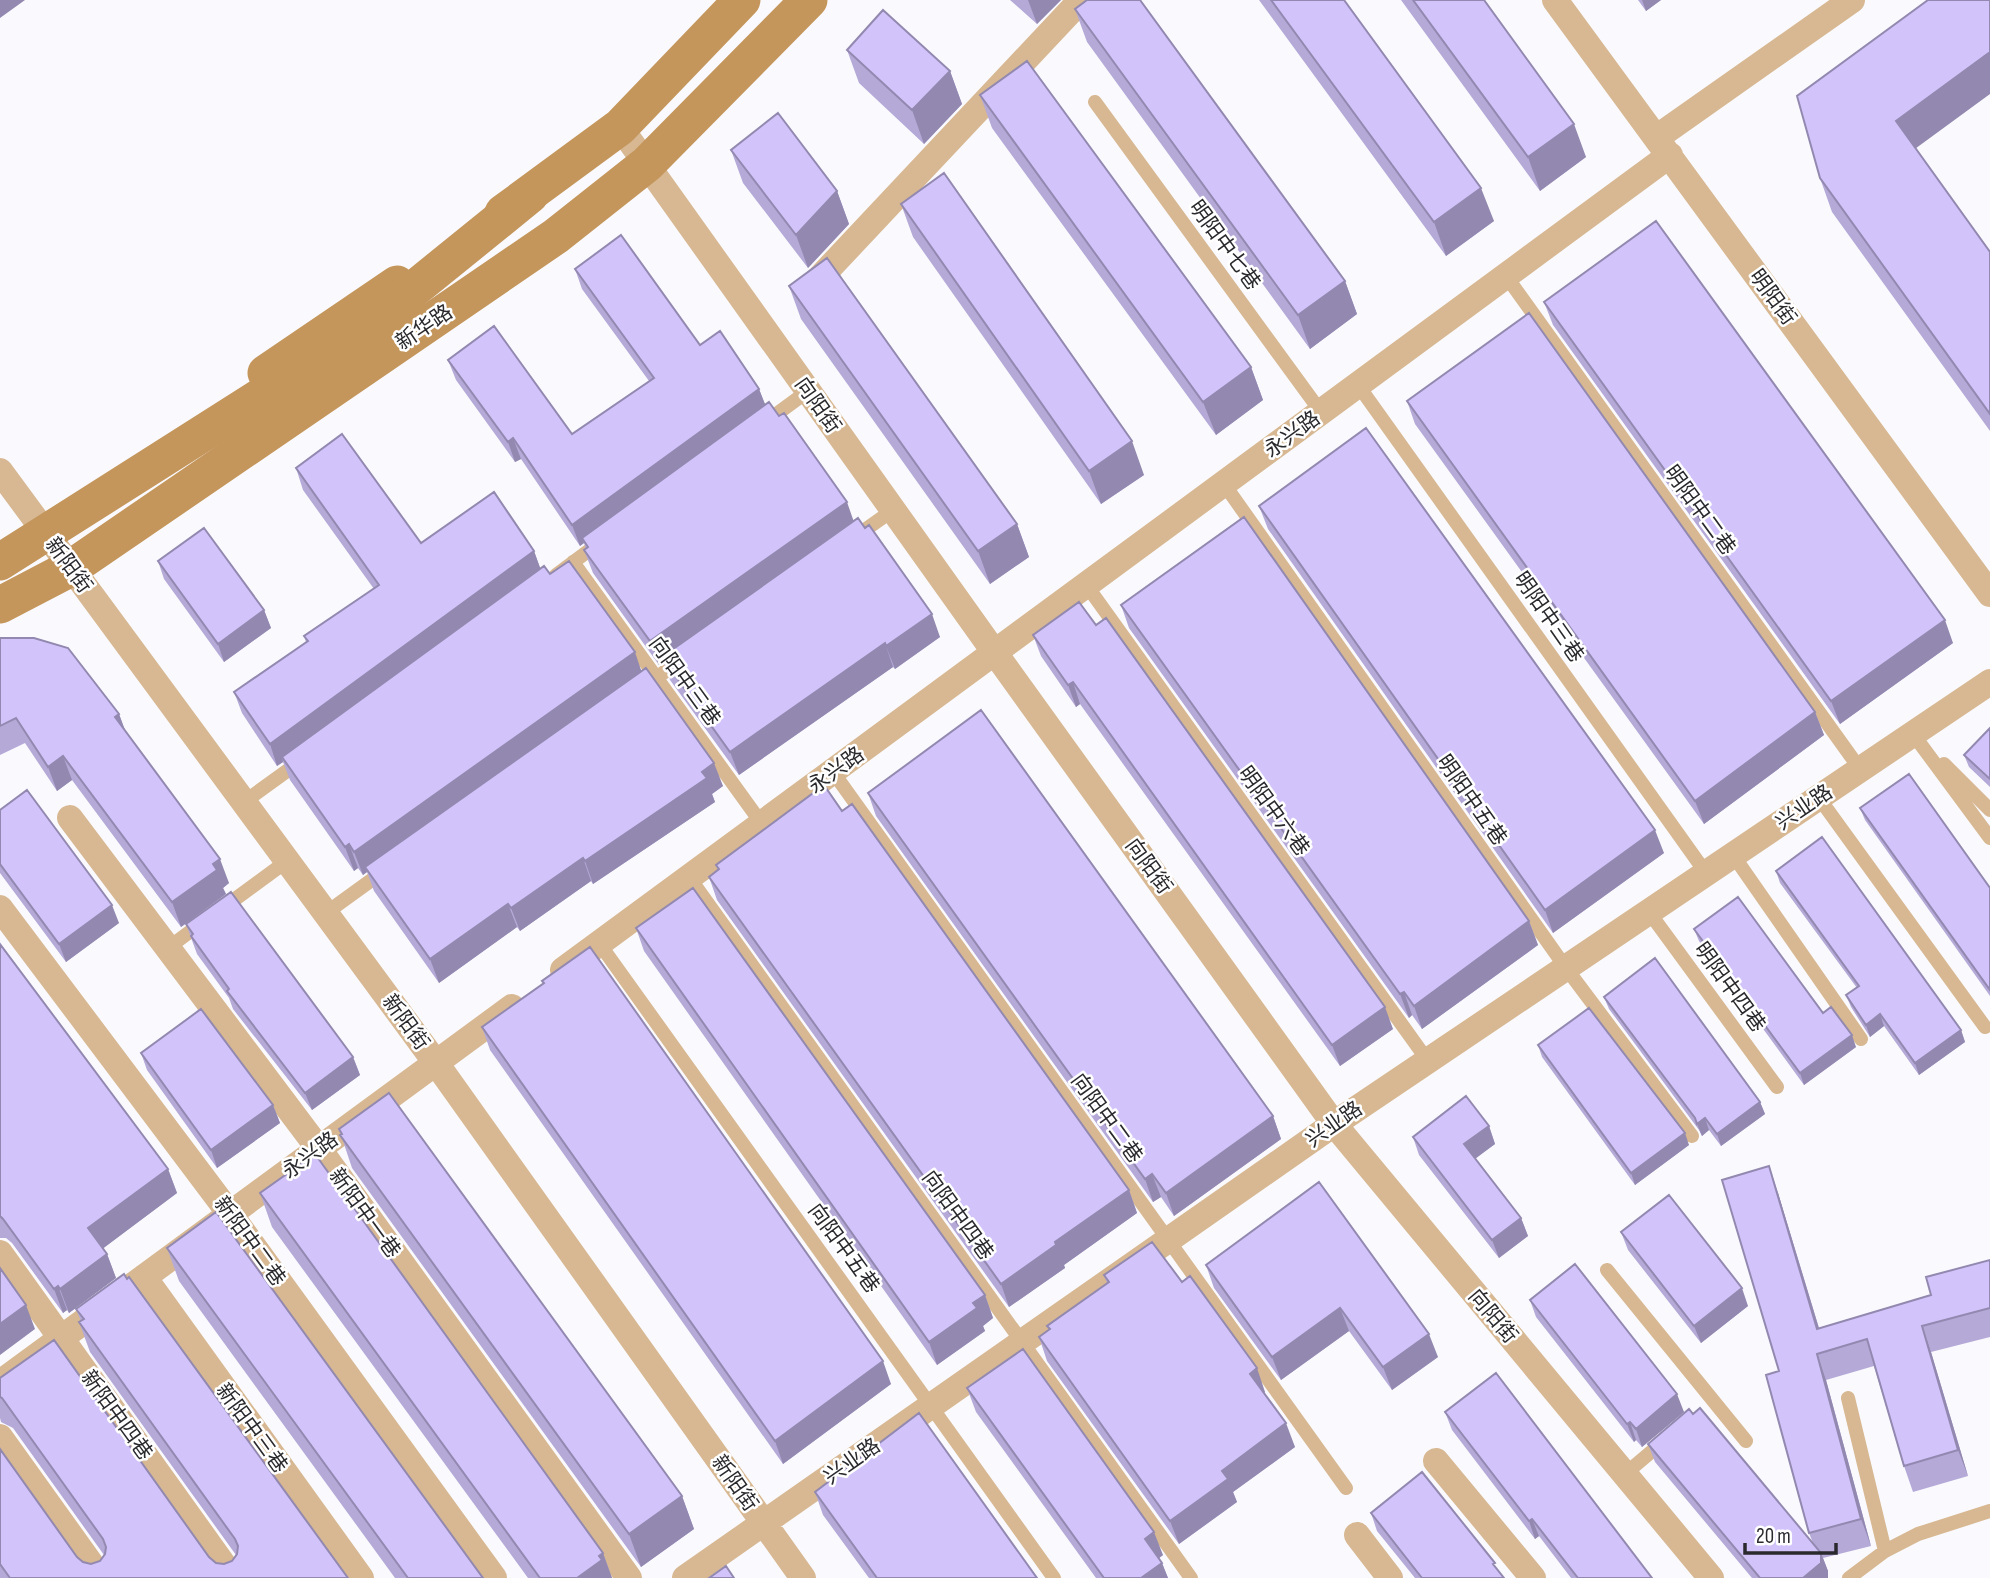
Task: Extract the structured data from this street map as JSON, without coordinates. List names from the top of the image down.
{
  "streets": {
    "street": [
      "明阳街",
      "新华路",
      "向阳街",
      "永兴路",
      "新阳街",
      "兴业路",
      "新阳中一巷",
      "新阳中二巷",
      "新阳中四巷",
      "新阳中三巷"
    ],
    "lane": [
      "明阳中七巷",
      "明阳中二巷",
      "明阳中三巷",
      "向阳中三巷",
      "明阳中五巷",
      "明阳中六巷",
      "明阳中四巷",
      "向阳中二巷",
      "向阳中四巷",
      "向阳中五巷"
    ]
  },
  "crossings": [
    ["明阳中七巷", "永兴路"],
    ["明阳街", "永兴路"],
    ["新华路", "向阳街"],
    ["新华路", "新阳街"],
    ["向阳街", "永兴路"],
    ["向阳街", "兴业路"],
    ["永兴路", "明阳中二巷"],
    ["永兴路", "新阳街"],
    ["永兴路", "明阳中三巷"],
    ["永兴路", "向阳中三巷"],
    ["永兴路", "明阳中五巷"],
    ["永兴路", "明阳中六巷"],
    ["永兴路", "向阳中二巷"],
    ["永兴路", "新阳中一巷"],
    ["永兴路", "向阳中四巷"],
    ["永兴路", "新阳中二巷"],
    ["永兴路", "向阳中五巷"],
    ["永兴路", "新阳中四巷"],
    ["永兴路", "新阳中三巷"],
    ["明阳中二巷", "兴业路"],
    ["新阳街", "兴业路"],
    ["明阳中三巷", "兴业路"],
    ["明阳中五巷", "兴业路"],
    ["兴业路", "明阳中六巷"],
    ["兴业路", "明阳中四巷"],
    ["兴业路", "向阳中二巷"],
    ["兴业路", "向阳中四巷"],
    ["兴业路", "向阳中五巷"]
  ],
  "scale_bar": "20 m"
}
